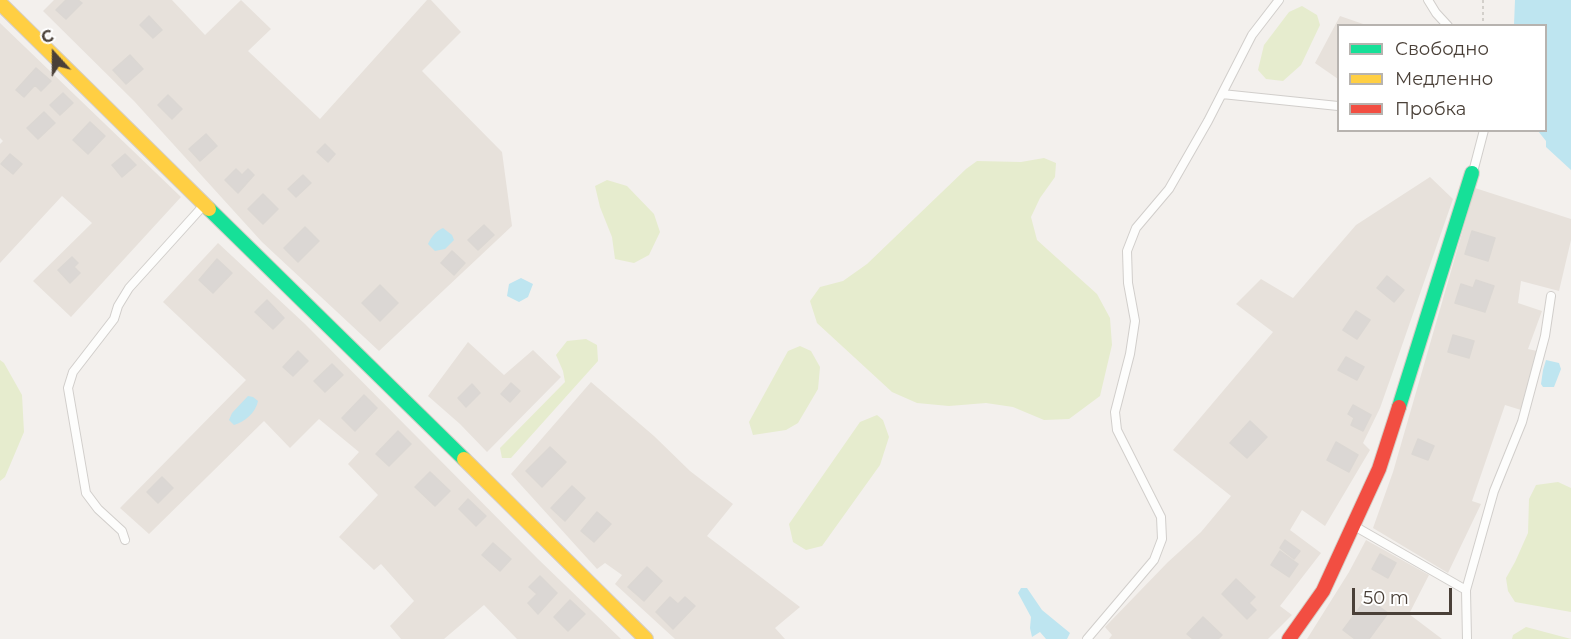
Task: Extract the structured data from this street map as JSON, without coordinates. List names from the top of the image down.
{
  "legend": ["Свободно", "Медленно", "Пробка"],
  "scale_bar": "50 m",
  "north": "top"
}
